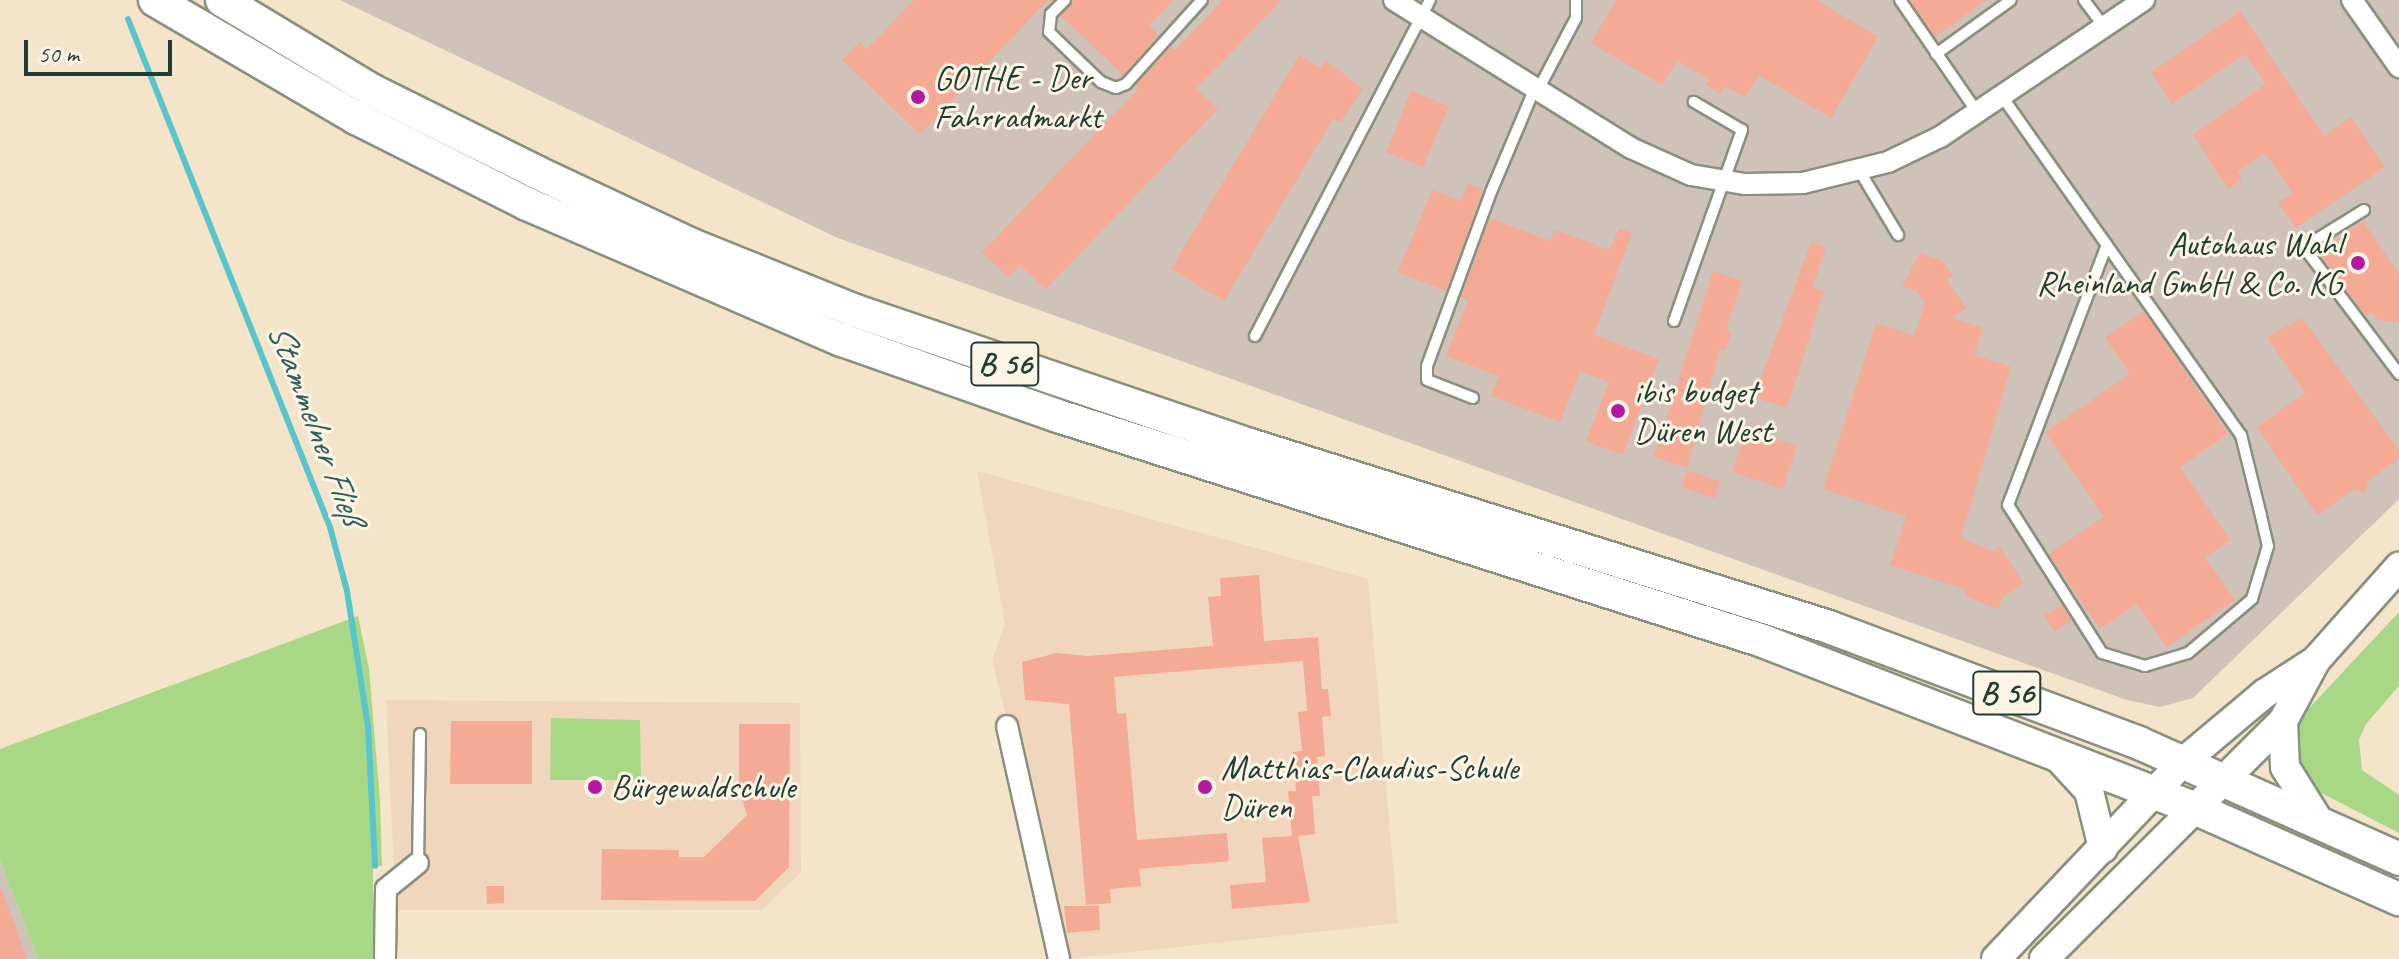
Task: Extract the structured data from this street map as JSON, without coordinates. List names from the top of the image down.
{
  "streets": {
    "main road": ["B 56"]
  },
  "water": ["Stammelner Fließ"],
  "places": [
    "GOTHE - Der Fahrradmarkt",
    "Autohaus Wahl Rheinland GmbH & Co. KG",
    "ibis budget Düren West",
    "Bürgewaldschule",
    "Matthias-Claudius-Schule Düren"
  ],
  "scale_bar": "50 m"
}
